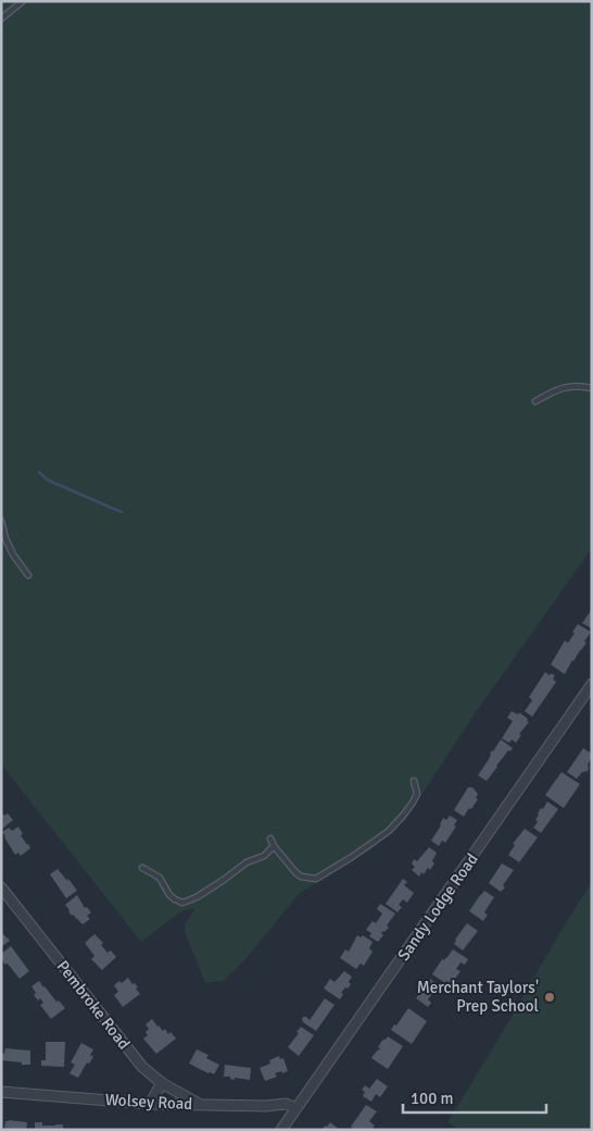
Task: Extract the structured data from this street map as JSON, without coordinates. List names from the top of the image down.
{
  "streets": {
    "street": ["Sandy Lodge Road", "Pembroke Road", "Wolsey Road"]
  },
  "crossings": [
    ["Sandy Lodge Road", "Wolsey Road"],
    ["Pembroke Road", "Wolsey Road"]
  ],
  "places": ["Merchant Taylors' Prep School"],
  "scale_bar": "100 m"
}
